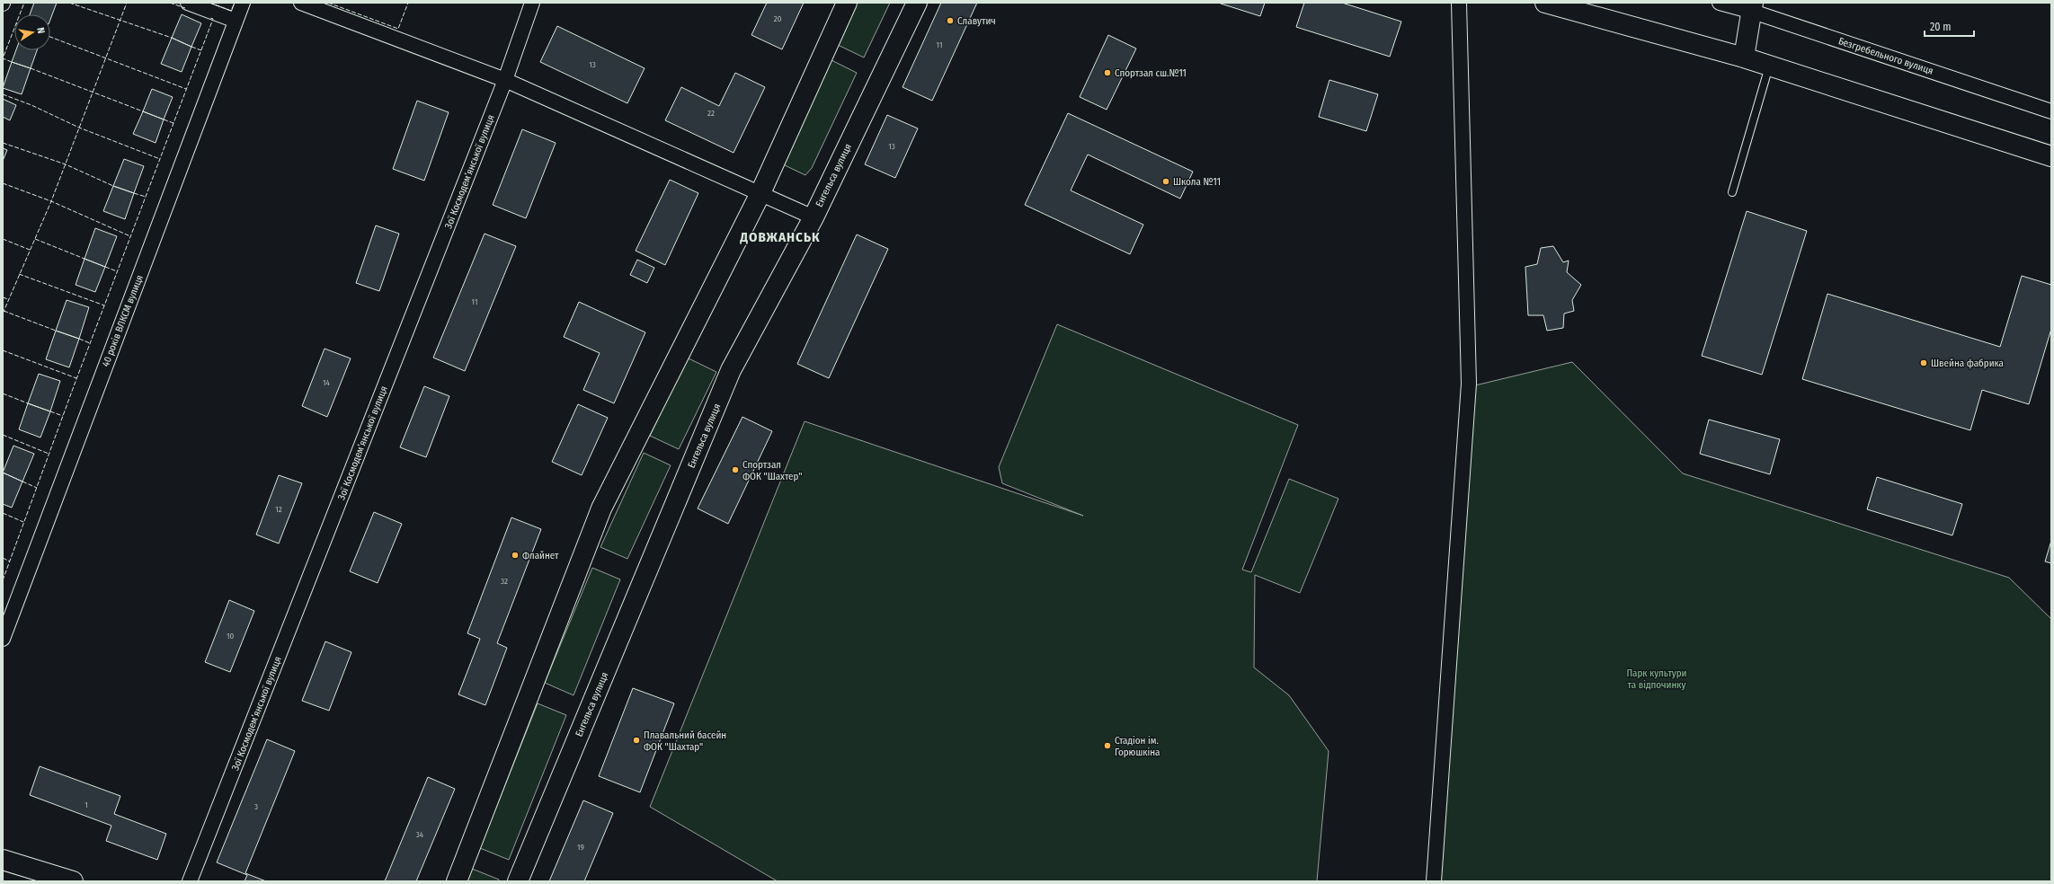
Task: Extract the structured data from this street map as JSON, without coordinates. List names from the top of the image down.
{
  "streets": {
    "street": [
      "Безгребельного вулиця",
      "Зої Космодем’янської вулиця",
      "Енгельса вулиця",
      "40 років ВЛКСМ вулиця"
    ]
  },
  "districts": ["ДОВЖАНСЬК"],
  "parks": ["Парк культури та відпочинку"],
  "places": [
    "Славутич",
    "Спортзал сш.№11",
    "Школа №11",
    "Швейна фабрика",
    "Спортзал ФОК \"Шахтер\"",
    "Флайнет",
    "Плавальний басейн ФОК \"Шахтар\"",
    "Стадіон ім. Горюшкіна"
  ],
  "house_numbers": [
    "20",
    "11",
    "13",
    "22",
    "13",
    "11",
    "14",
    "12",
    "32",
    "10",
    "1",
    "3",
    "34",
    "19"
  ],
  "scale_bar": "20 m",
  "north": "right"
}
